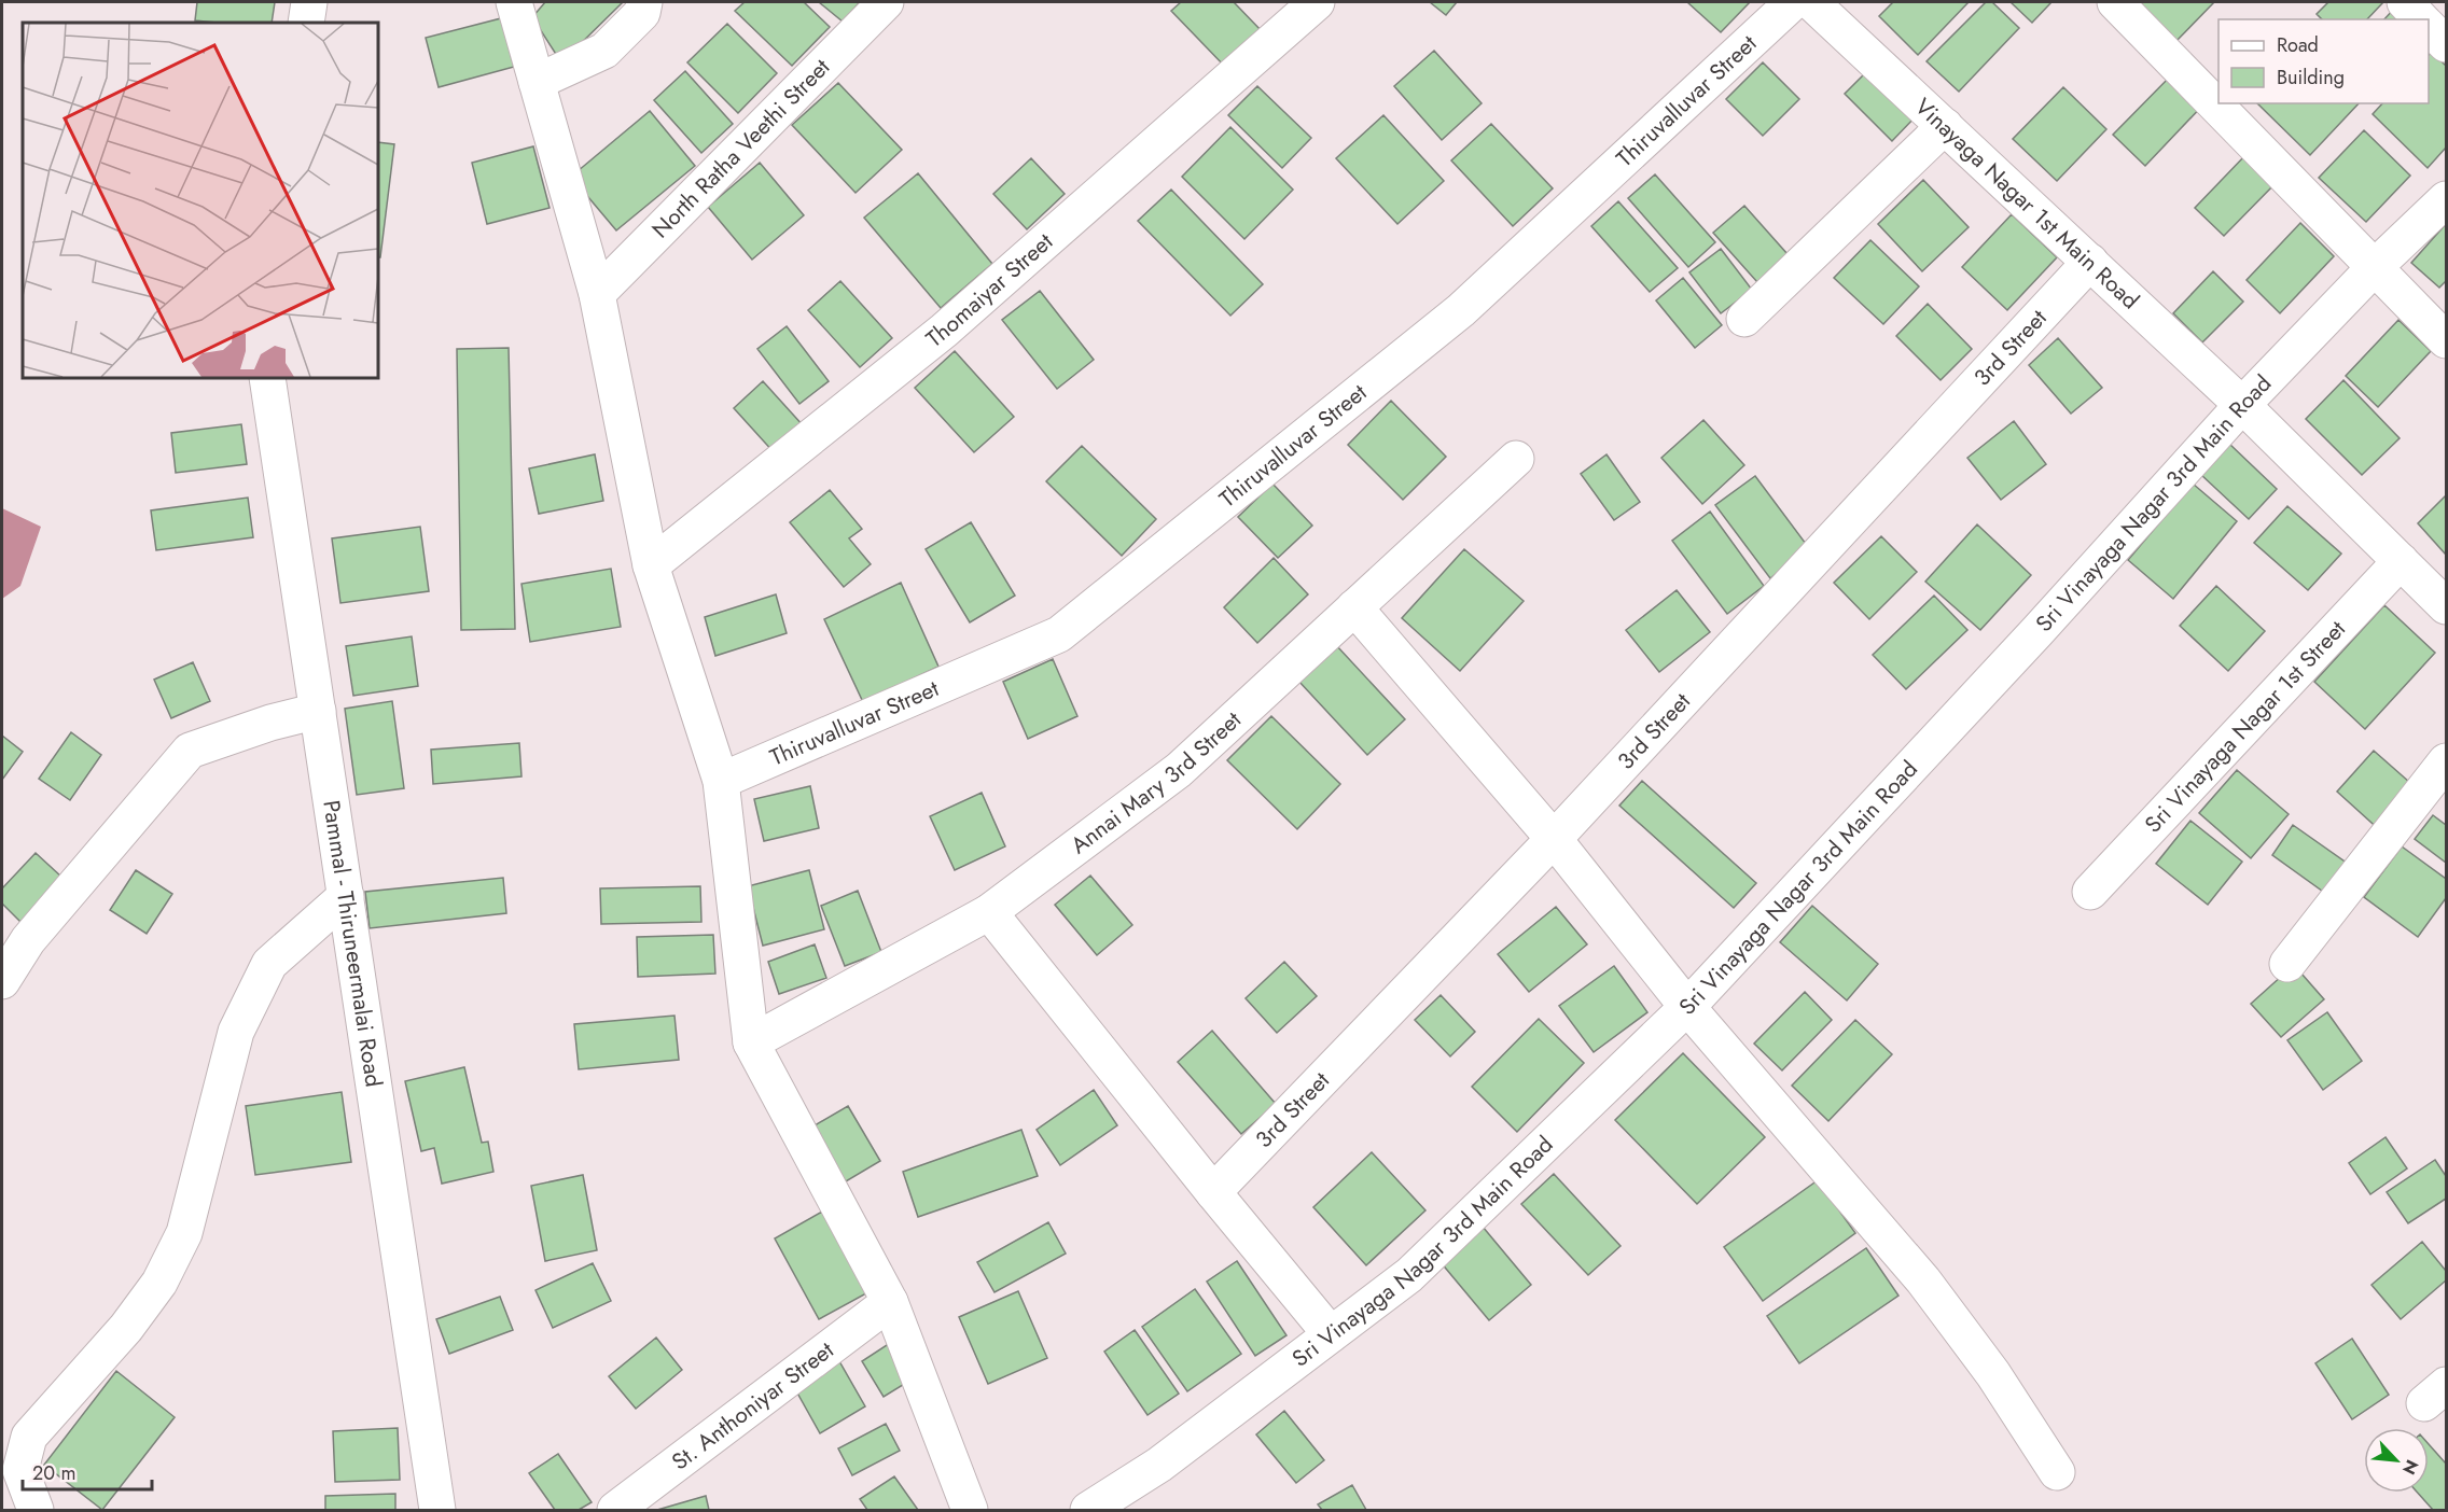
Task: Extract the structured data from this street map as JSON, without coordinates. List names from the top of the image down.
{
  "streets": {
    "street": [
      "Thiruvalluvar Street",
      "North Ratha Veethi Street",
      "Vinayaga Nagar 1st Main Road",
      "Thomaiyar Street",
      "3rd Street",
      "Sri Vinayaga Nagar 3rd Main Road",
      "Sri Vinayaga Nagar 1st Street",
      "Annai Mary 3rd Street",
      "Pammal - Thiruneermalai Road",
      "St. Anthoniyar Street"
    ]
  },
  "crossings": [
    ["Vinayaga Nagar 1st Main Road", "3rd Street"],
    ["Vinayaga Nagar 1st Main Road", "Sri Vinayaga Nagar 3rd Main Road"],
    ["Vinayaga Nagar 1st Main Road", "Sri Vinayaga Nagar 1st Street"]
  ],
  "legend": ["Road", "Building"],
  "scale_bar": "20 m",
  "north": "bottom right"
}
